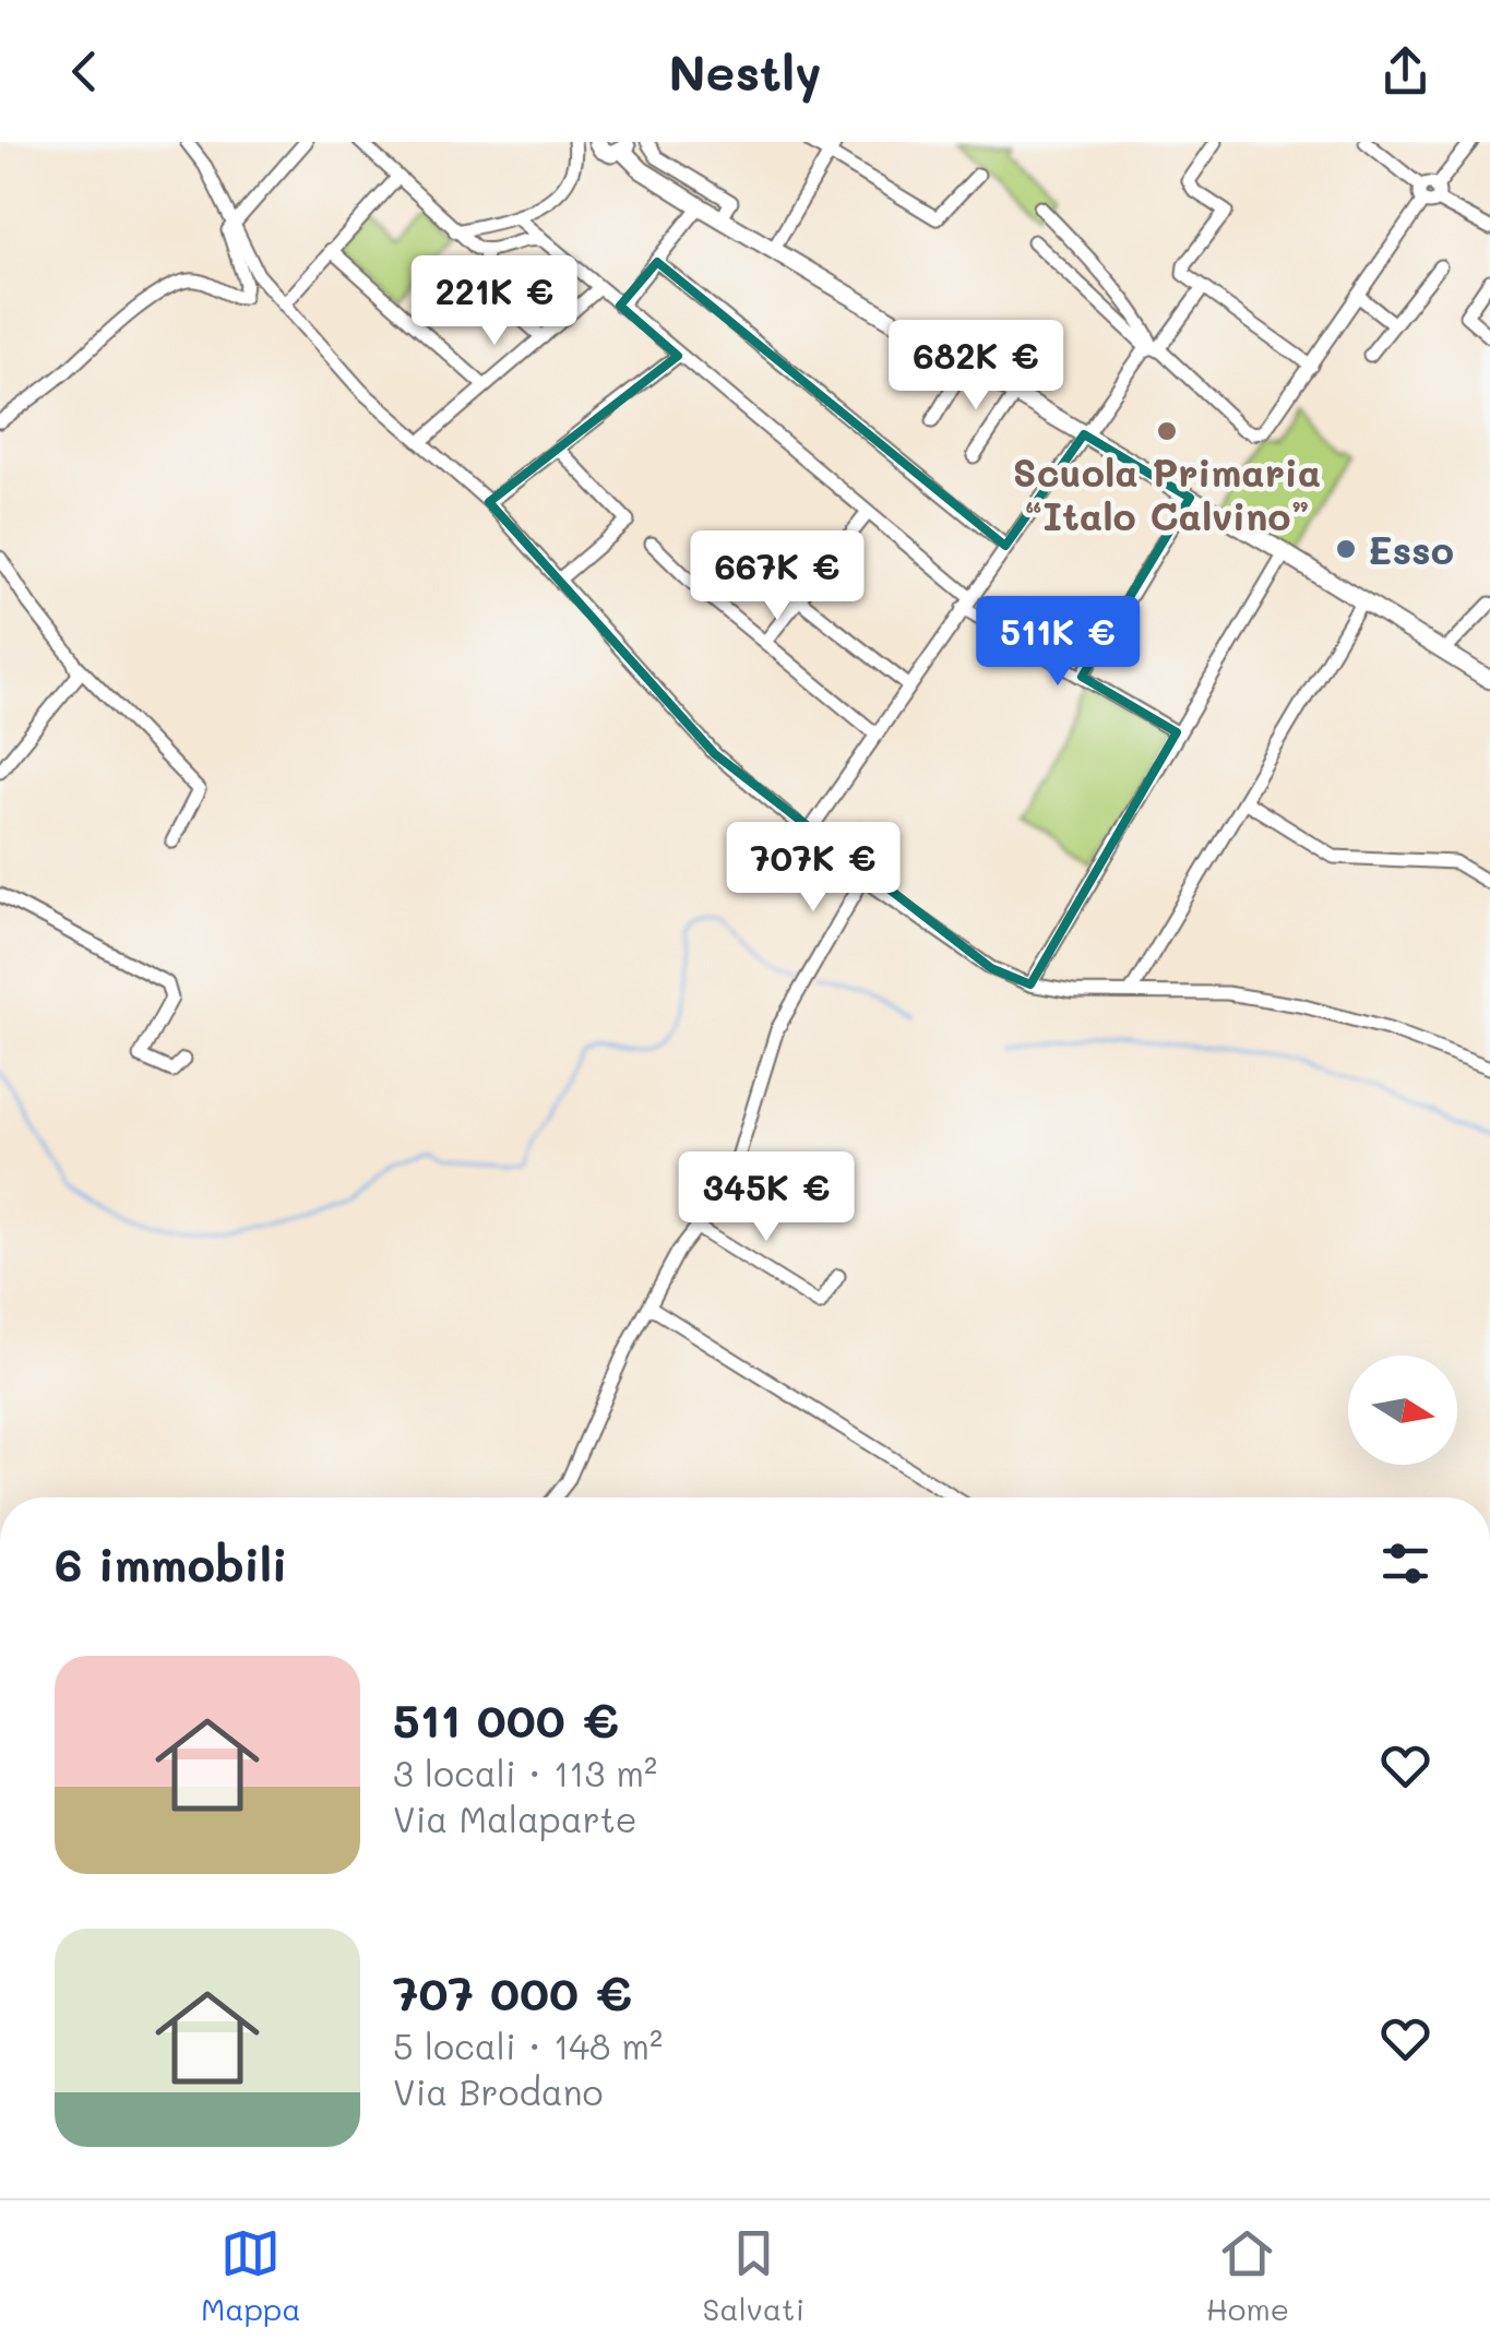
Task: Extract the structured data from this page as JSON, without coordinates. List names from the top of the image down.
{
  "places": ["Scuola Primaria “Italo Calvino”", "Esso"],
  "north": "right",
  "page": {
    "header": "Nestly",
    "price": [
      "221K €",
      "682K €",
      "667K €",
      "511K €",
      "707K €",
      "345K €"
    ],
    "heading": "6 immobili",
    "list": [
      {
        "name": "511 000 €",
        "note": "3 locali · 113 m² · Via Malaparte"
      },
      {
        "name": "707 000 €",
        "note": "5 locali · 148 m² · Via Brodano"
      }
    ],
    "tabs": ["Mappa", "Salvati", "Home"]
  }
}
